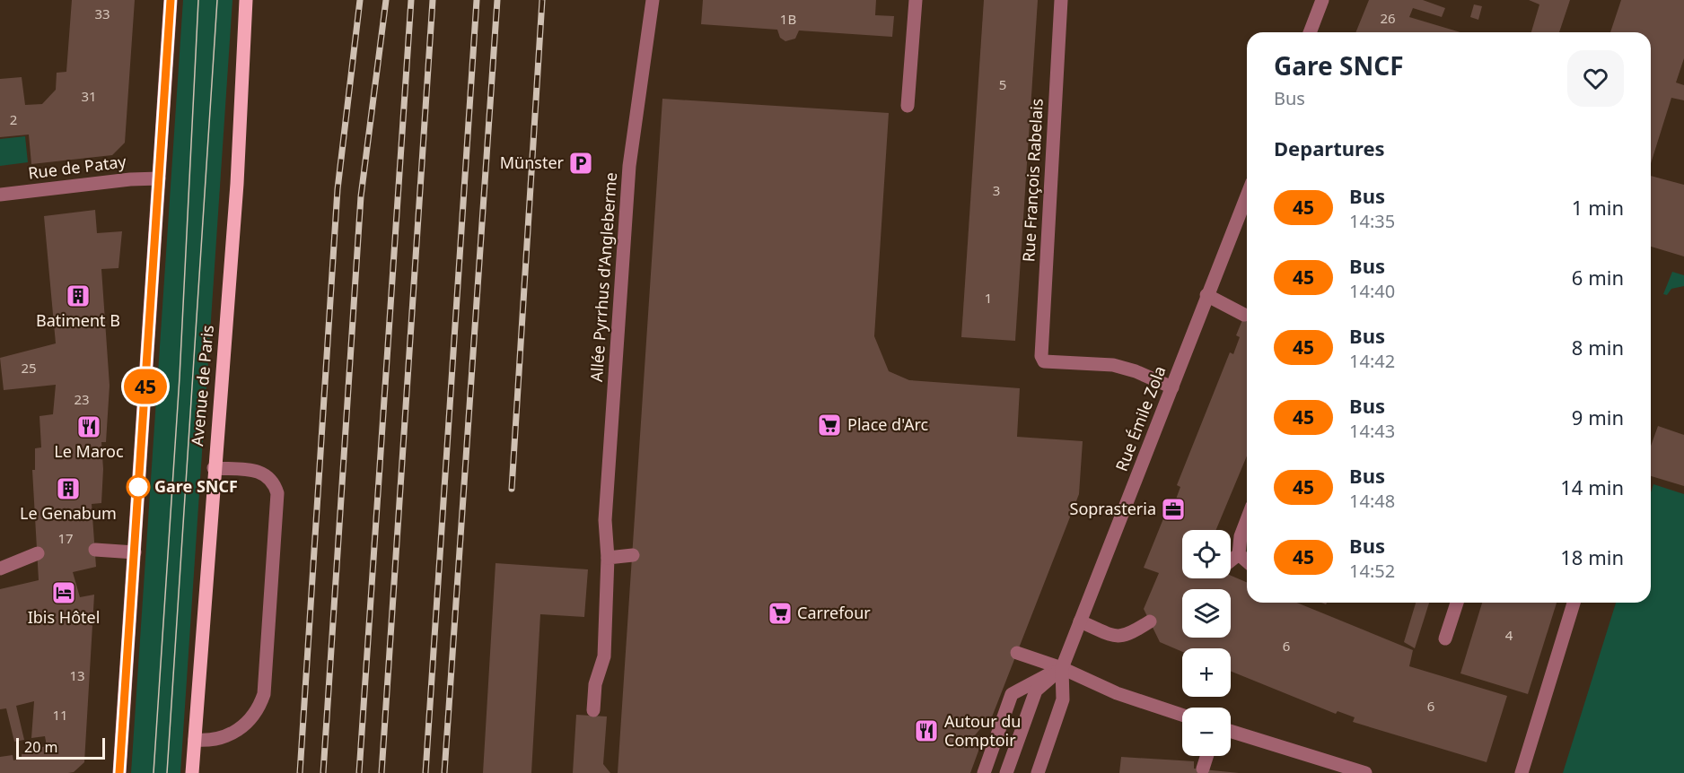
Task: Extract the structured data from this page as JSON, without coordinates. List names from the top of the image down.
{
  "streets": {
    "main road": ["Avenue de Paris"],
    "street": [
      "Rue de Patay",
      "Rue François Rabelais",
      "Allée Pyrrhus d'Angleberme",
      "Rue Émile Zola"
    ]
  },
  "crossings": [
    ["Rue François Rabelais", "Rue Émile Zola"]
  ],
  "places": {
    "parking": ["Münster"],
    "building": ["Batiment B", "Le Genabum"],
    "supermarket": ["Place d'Arc", "Carrefour"],
    "restaurant": ["Le Maroc", "Autour du Comptoir"],
    "other": ["Gare SNCF"],
    "office": ["Soprasteria"],
    "hotel": ["Ibis Hôtel"]
  },
  "lines": ["bus line 45"],
  "house_numbers": [
    "33",
    "26",
    "1B",
    "5",
    "31",
    "2",
    "3",
    "1",
    "25",
    "23",
    "17",
    "4",
    "6",
    "13",
    "6",
    "11"
  ],
  "scale_bar": "20 m",
  "page": {
    "on_map": "45",
    "heading": [
      ["Gare SNCF", "Bus"],
      "Departures"
    ],
    "list": [
      {
        "mark": "45",
        "name": "Bus",
        "note": "14:35",
        "value": "1 min"
      },
      {
        "mark": "45",
        "name": "Bus",
        "note": "14:40",
        "value": "6 min"
      },
      {
        "mark": "45",
        "name": "Bus",
        "note": "14:42",
        "value": "8 min"
      },
      {
        "mark": "45",
        "name": "Bus",
        "note": "14:43",
        "value": "9 min"
      },
      {
        "mark": "45",
        "name": "Bus",
        "note": "14:48",
        "value": "14 min"
      },
      {
        "mark": "45",
        "name": "Bus",
        "note": "14:52",
        "value": "18 min"
      }
    ],
    "map_buttons": ["+", "−"],
    "scale": "20 m"
  }
}
